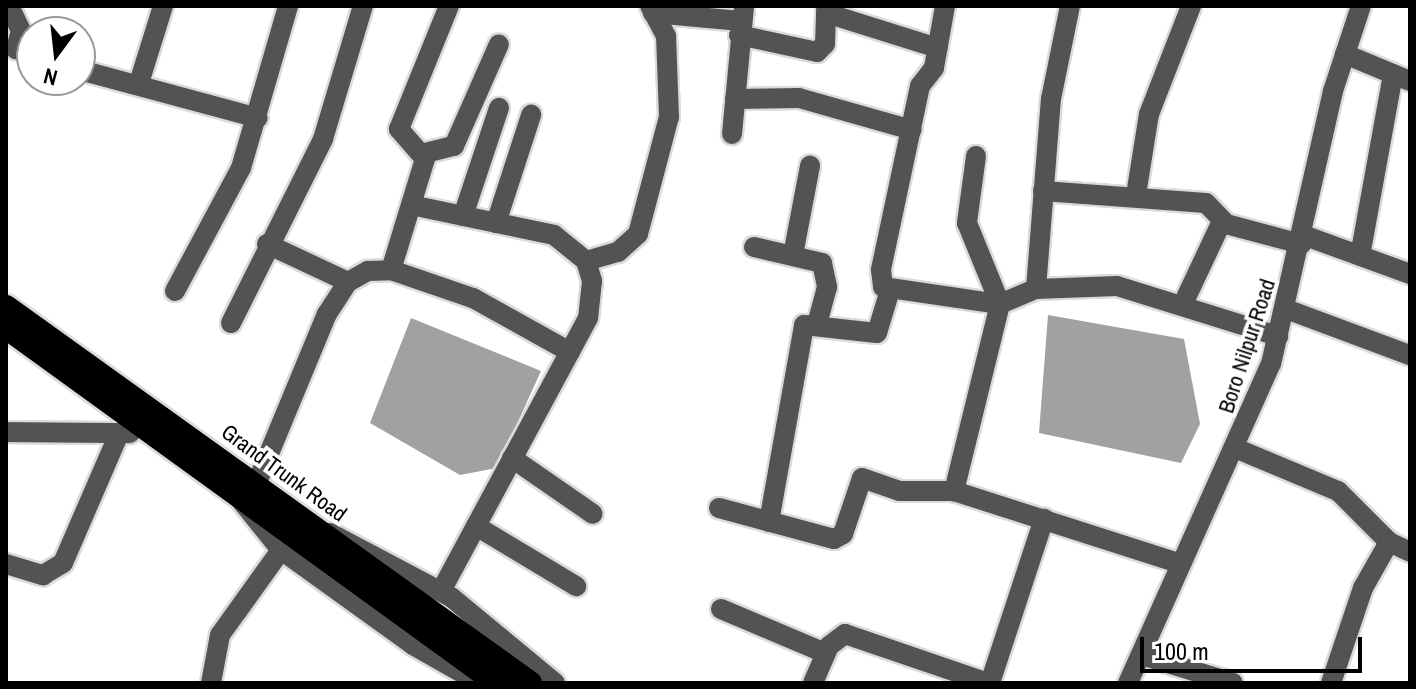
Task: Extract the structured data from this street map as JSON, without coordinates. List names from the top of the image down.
{
  "streets": {
    "highway": ["Grand Trunk Road"],
    "street": ["Boro Nilpur Road"]
  },
  "scale_bar": "100 m",
  "north": "bottom"
}
